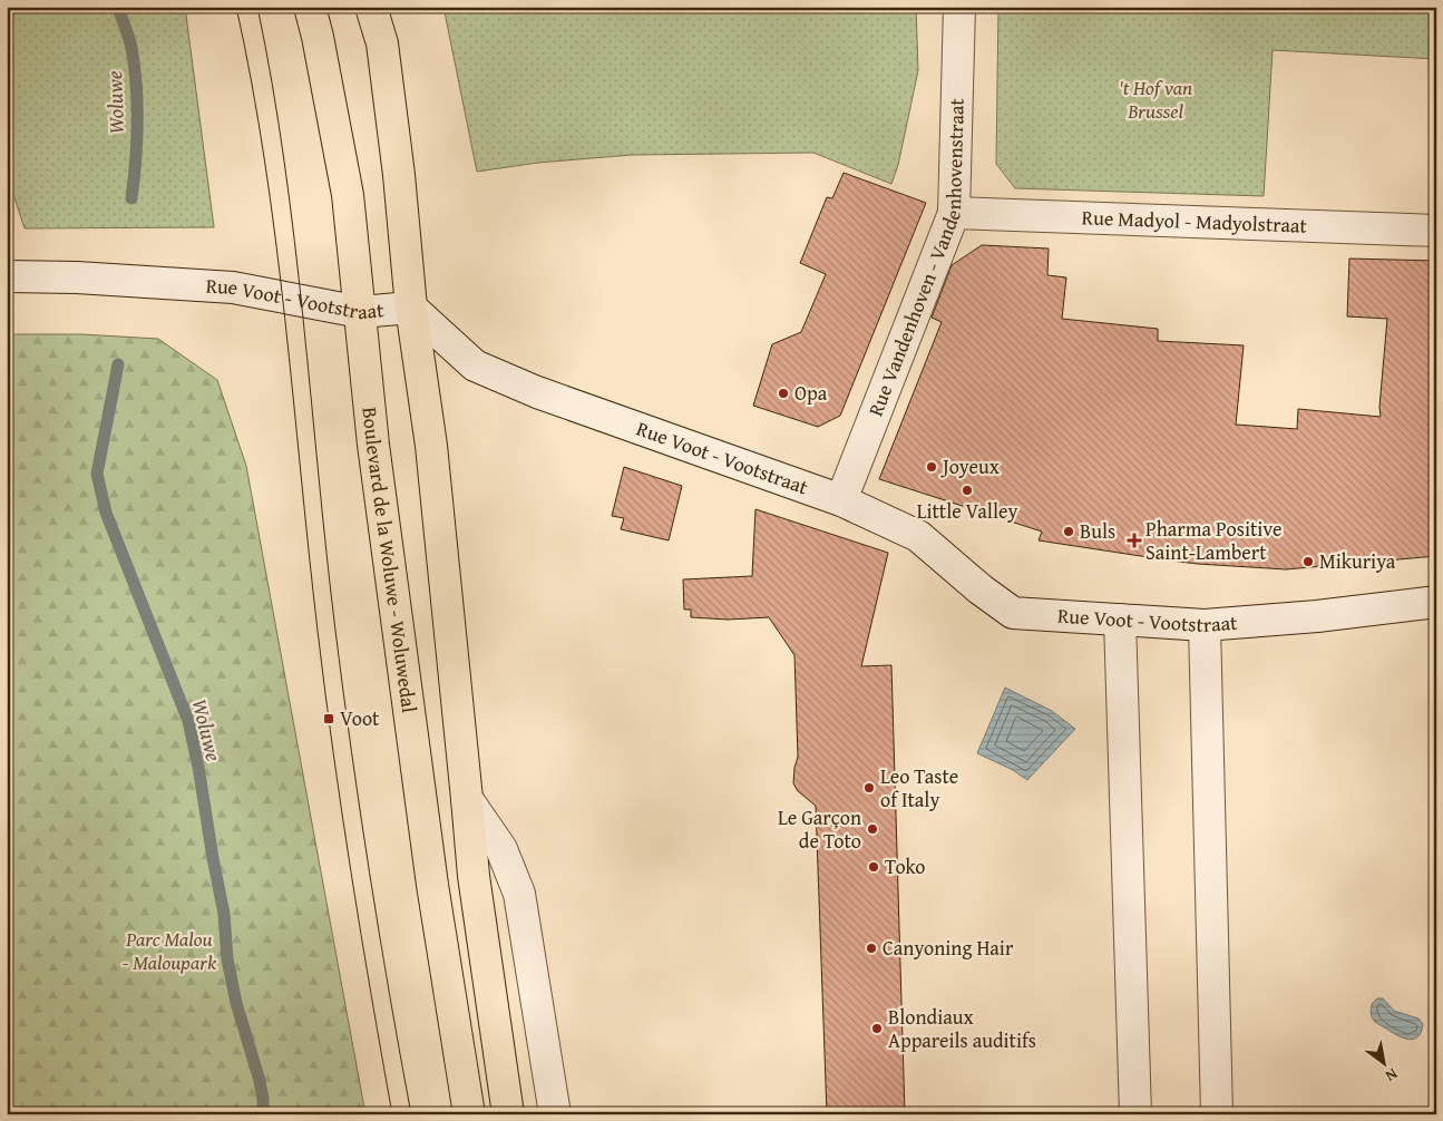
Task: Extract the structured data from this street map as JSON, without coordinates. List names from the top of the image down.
{
  "streets": {
    "highway": ["Boulevard de la Woluwe - Woluwedal"],
    "street": ["Rue Madyol - Madyolstraat", "Rue Vandenhoven - Vandenhovenstraat", "Rue Voot - Vootstraat"]
  },
  "crossings": [
    ["Rue Madyol - Madyolstraat", "Rue Vandenhoven - Vandenhovenstraat"],
    ["Rue Vandenhoven - Vandenhovenstraat", "Rue Voot - Vootstraat"],
    ["Rue Voot - Vootstraat", "Boulevard de la Woluwe - Woluwedal"]
  ],
  "water": ["Woluwe"],
  "parks": ["'t Hof van Brussel", "Parc Malou - Maloupark"],
  "places": {
    "other": [
      "Opa",
      "Joyeux",
      "Little Valley",
      "Buls",
      "Mikuriya",
      "Leo Taste of Italy",
      "Le Garçon de Toto",
      "Toko",
      "Canyoning Hair",
      "Blondiaux Appareils auditifs"
    ],
    "health": ["Pharma Positive Saint-Lambert"],
    "transit": ["Voot"]
  },
  "north": "bottom right"
}
